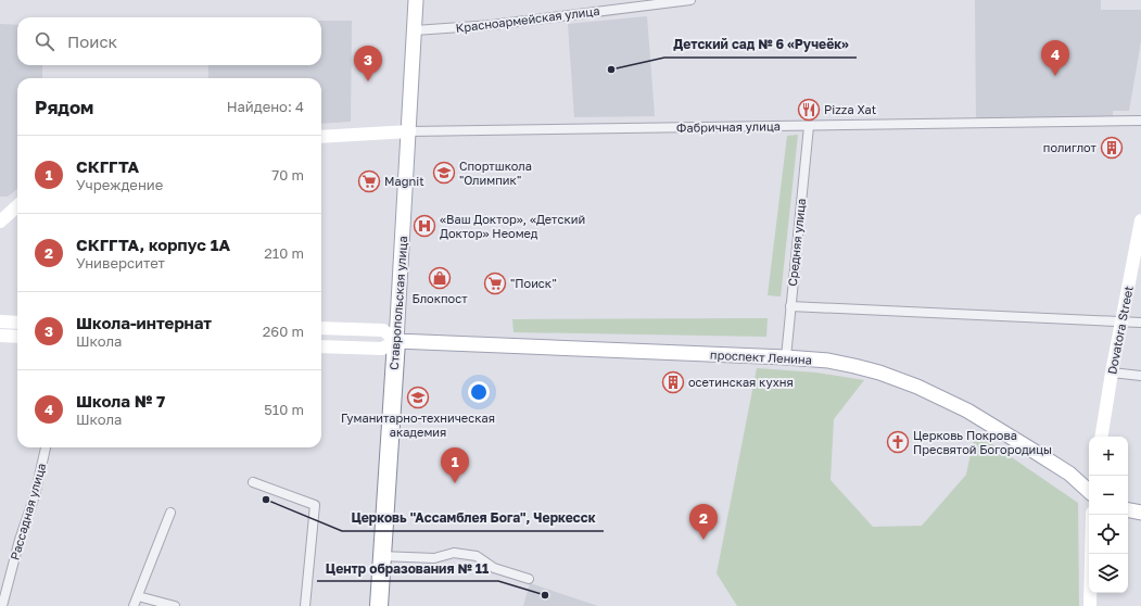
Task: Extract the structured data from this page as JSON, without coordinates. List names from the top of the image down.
{
  "streets": {
    "highway": ["Ставропольская улица"],
    "main road": ["Фабричная улица", "Dovatora Street", "проспект Ленина"],
    "street": ["Красноармейская улица", "Средняя улица", "Рассадная улица"]
  },
  "crossings": [
    ["Красноармейская улица", "Ставропольская улица"],
    ["Фабричная улица", "Средняя улица"],
    ["Фабричная улица", "Ставропольская улица"],
    ["Средняя улица", "проспект Ленина"],
    ["Ставропольская улица", "проспект Ленина"]
  ],
  "places": {
    "other": ["Детский сад № 6 «Ручеёк»", "Церковь \"Ассамблея Бога\", Черкесск", "Центр образования № 11"],
    "restaurant": ["Pizza Xat"],
    "building": ["полиглот", "осетинская кухня"],
    "school or university": ["Спортшкола \"Олимпик\"", "Гуманитарно-техническая академия"],
    "supermarket": ["Magnit", "\"Поиск\""],
    "hospital": ["«Ваш Доктор», «Детский Доктор» Неомед"],
    "shop": ["Блокпост"],
    "church": ["Церковь Покрова Пресвятой Богородицы"]
  },
  "page": {
    "search": "Поиск",
    "pins": [
      "4",
      "3",
      "1",
      "2"
    ],
    "heading": ["Рядом", "Найдено: 4"],
    "list": [
      {
        "mark": "1",
        "name": "СКГГТА",
        "note": "Учреждение",
        "value": "70 m"
      },
      {
        "mark": "2",
        "name": "СКГГТА, корпус 1А",
        "note": "Университет",
        "value": "210 m"
      },
      {
        "mark": "3",
        "name": "Школа-интернат",
        "note": "Школа",
        "value": "260 m"
      },
      {
        "mark": "4",
        "name": "Школа № 7",
        "note": "Школа",
        "value": "510 m"
      }
    ],
    "map_buttons": ["+", "−"]
  }
}
